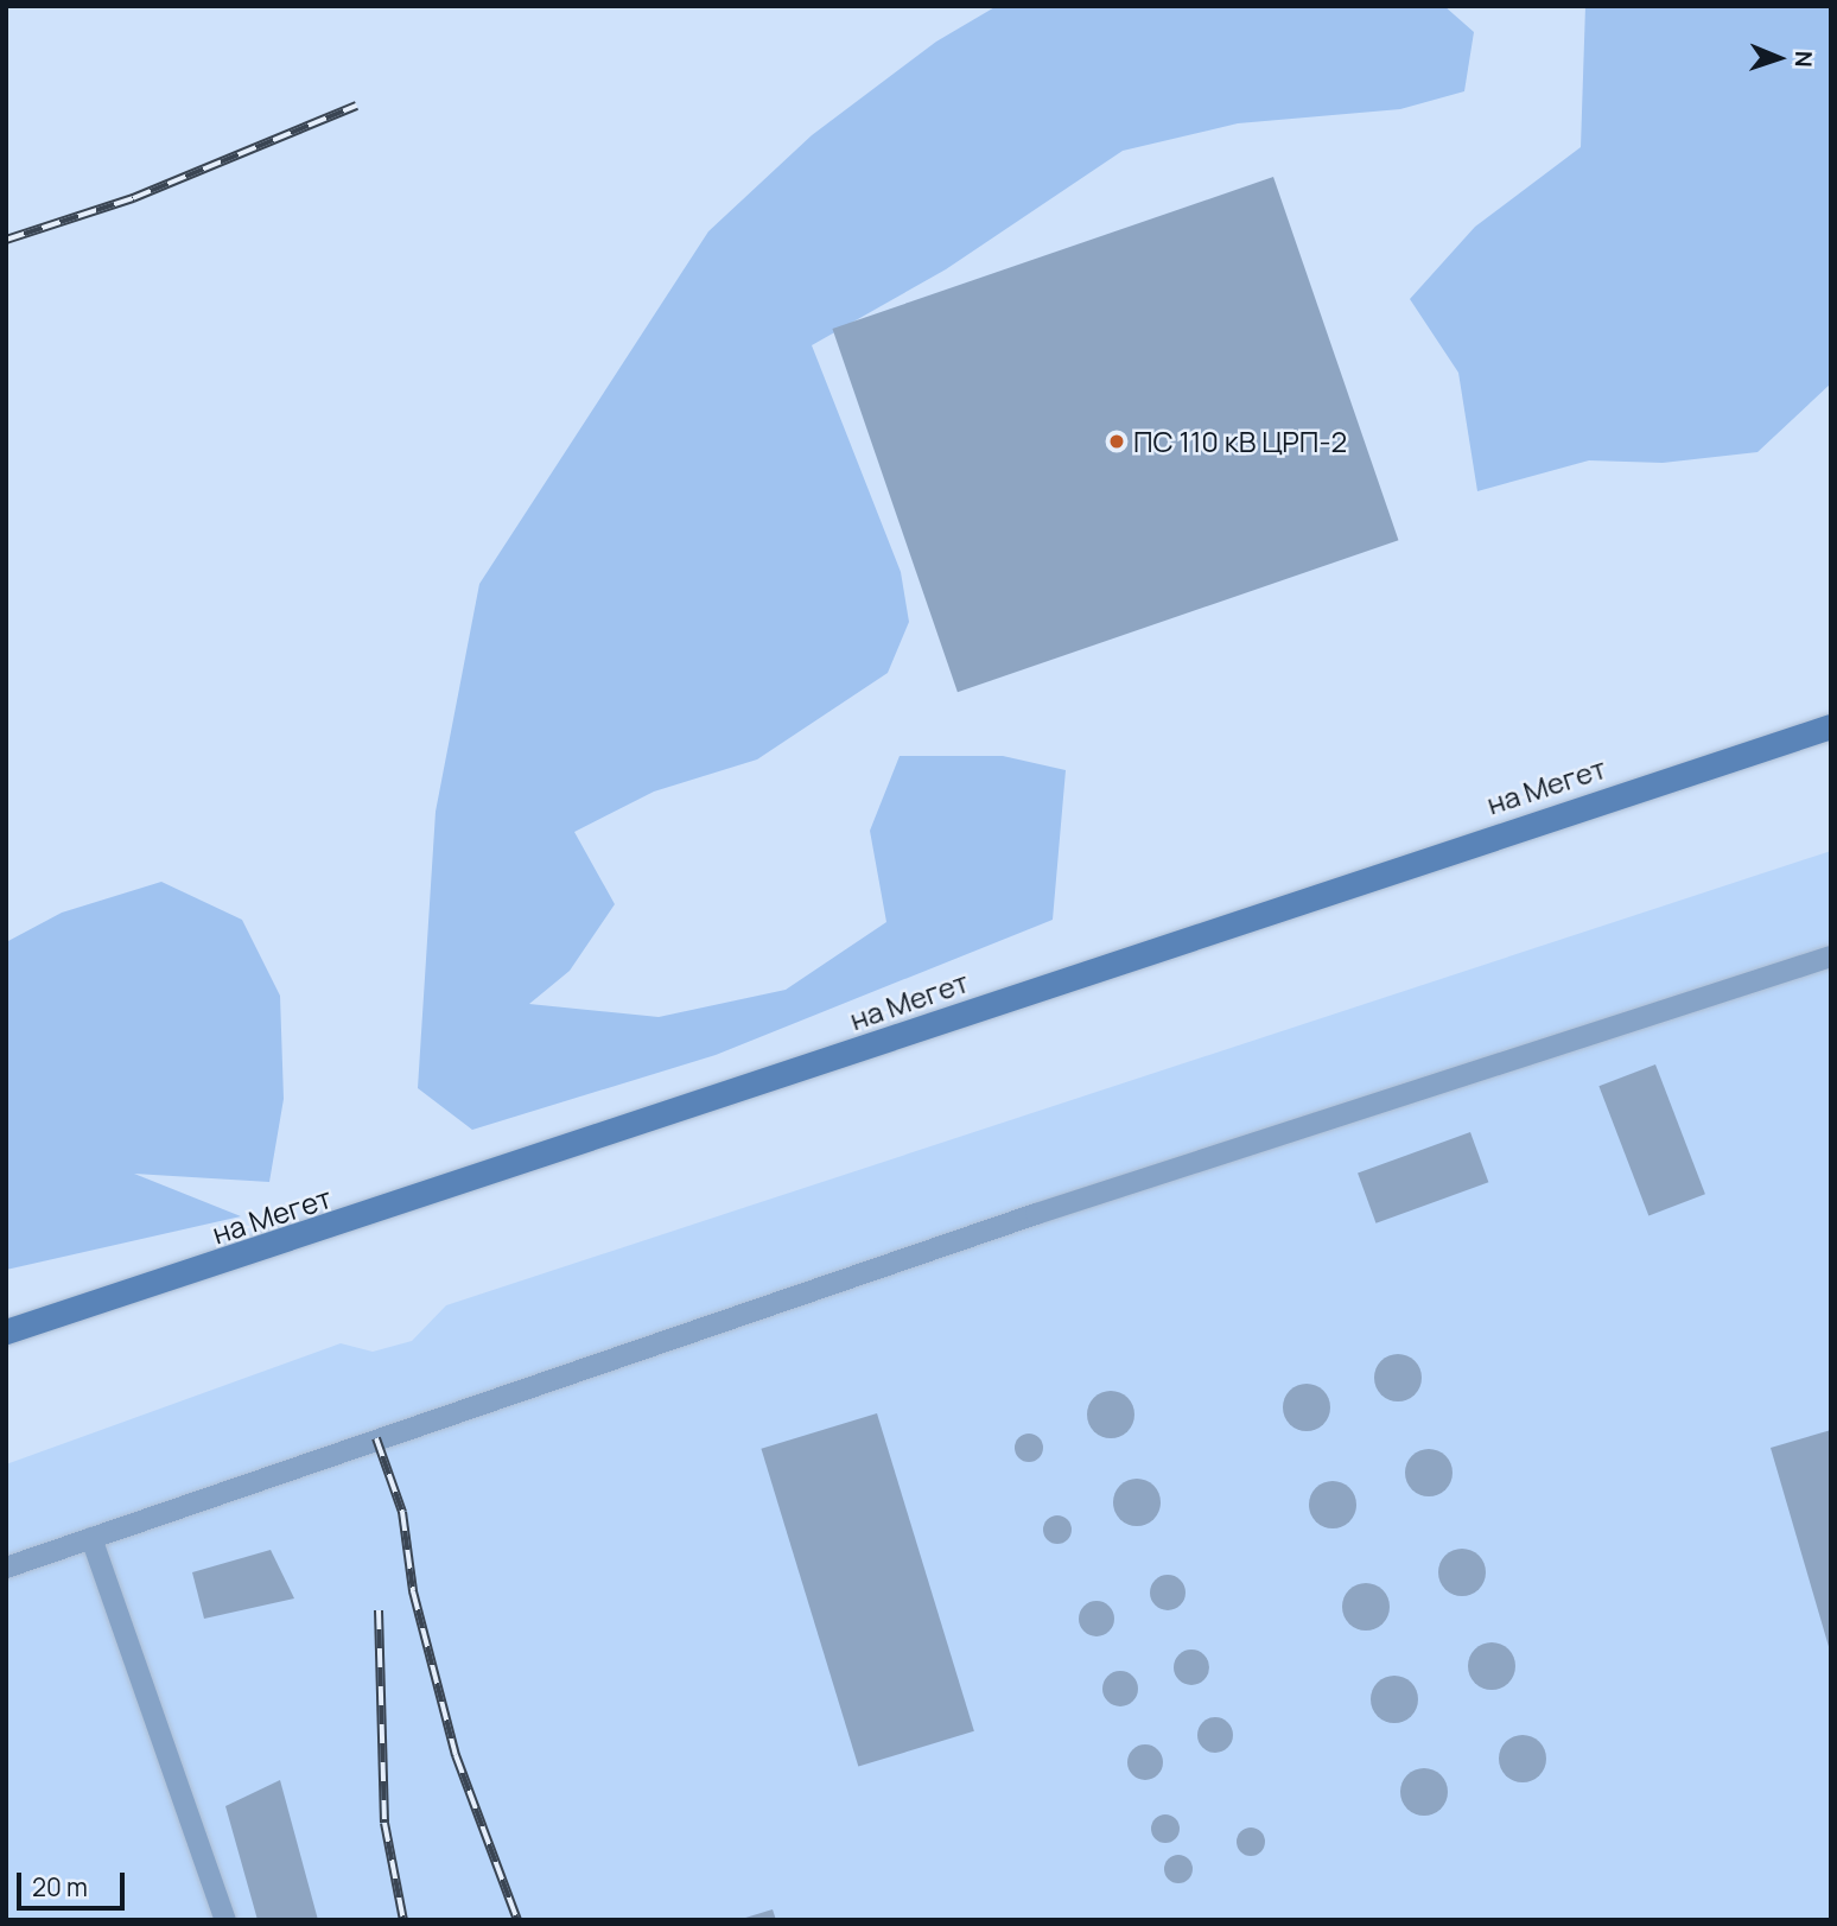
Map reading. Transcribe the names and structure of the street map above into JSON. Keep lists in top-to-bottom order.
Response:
{
  "streets": {
    "street": ["на Мегет"]
  },
  "places": ["ПС 110 кВ ЦРП-2"],
  "scale_bar": "20 m",
  "north": "right"
}
